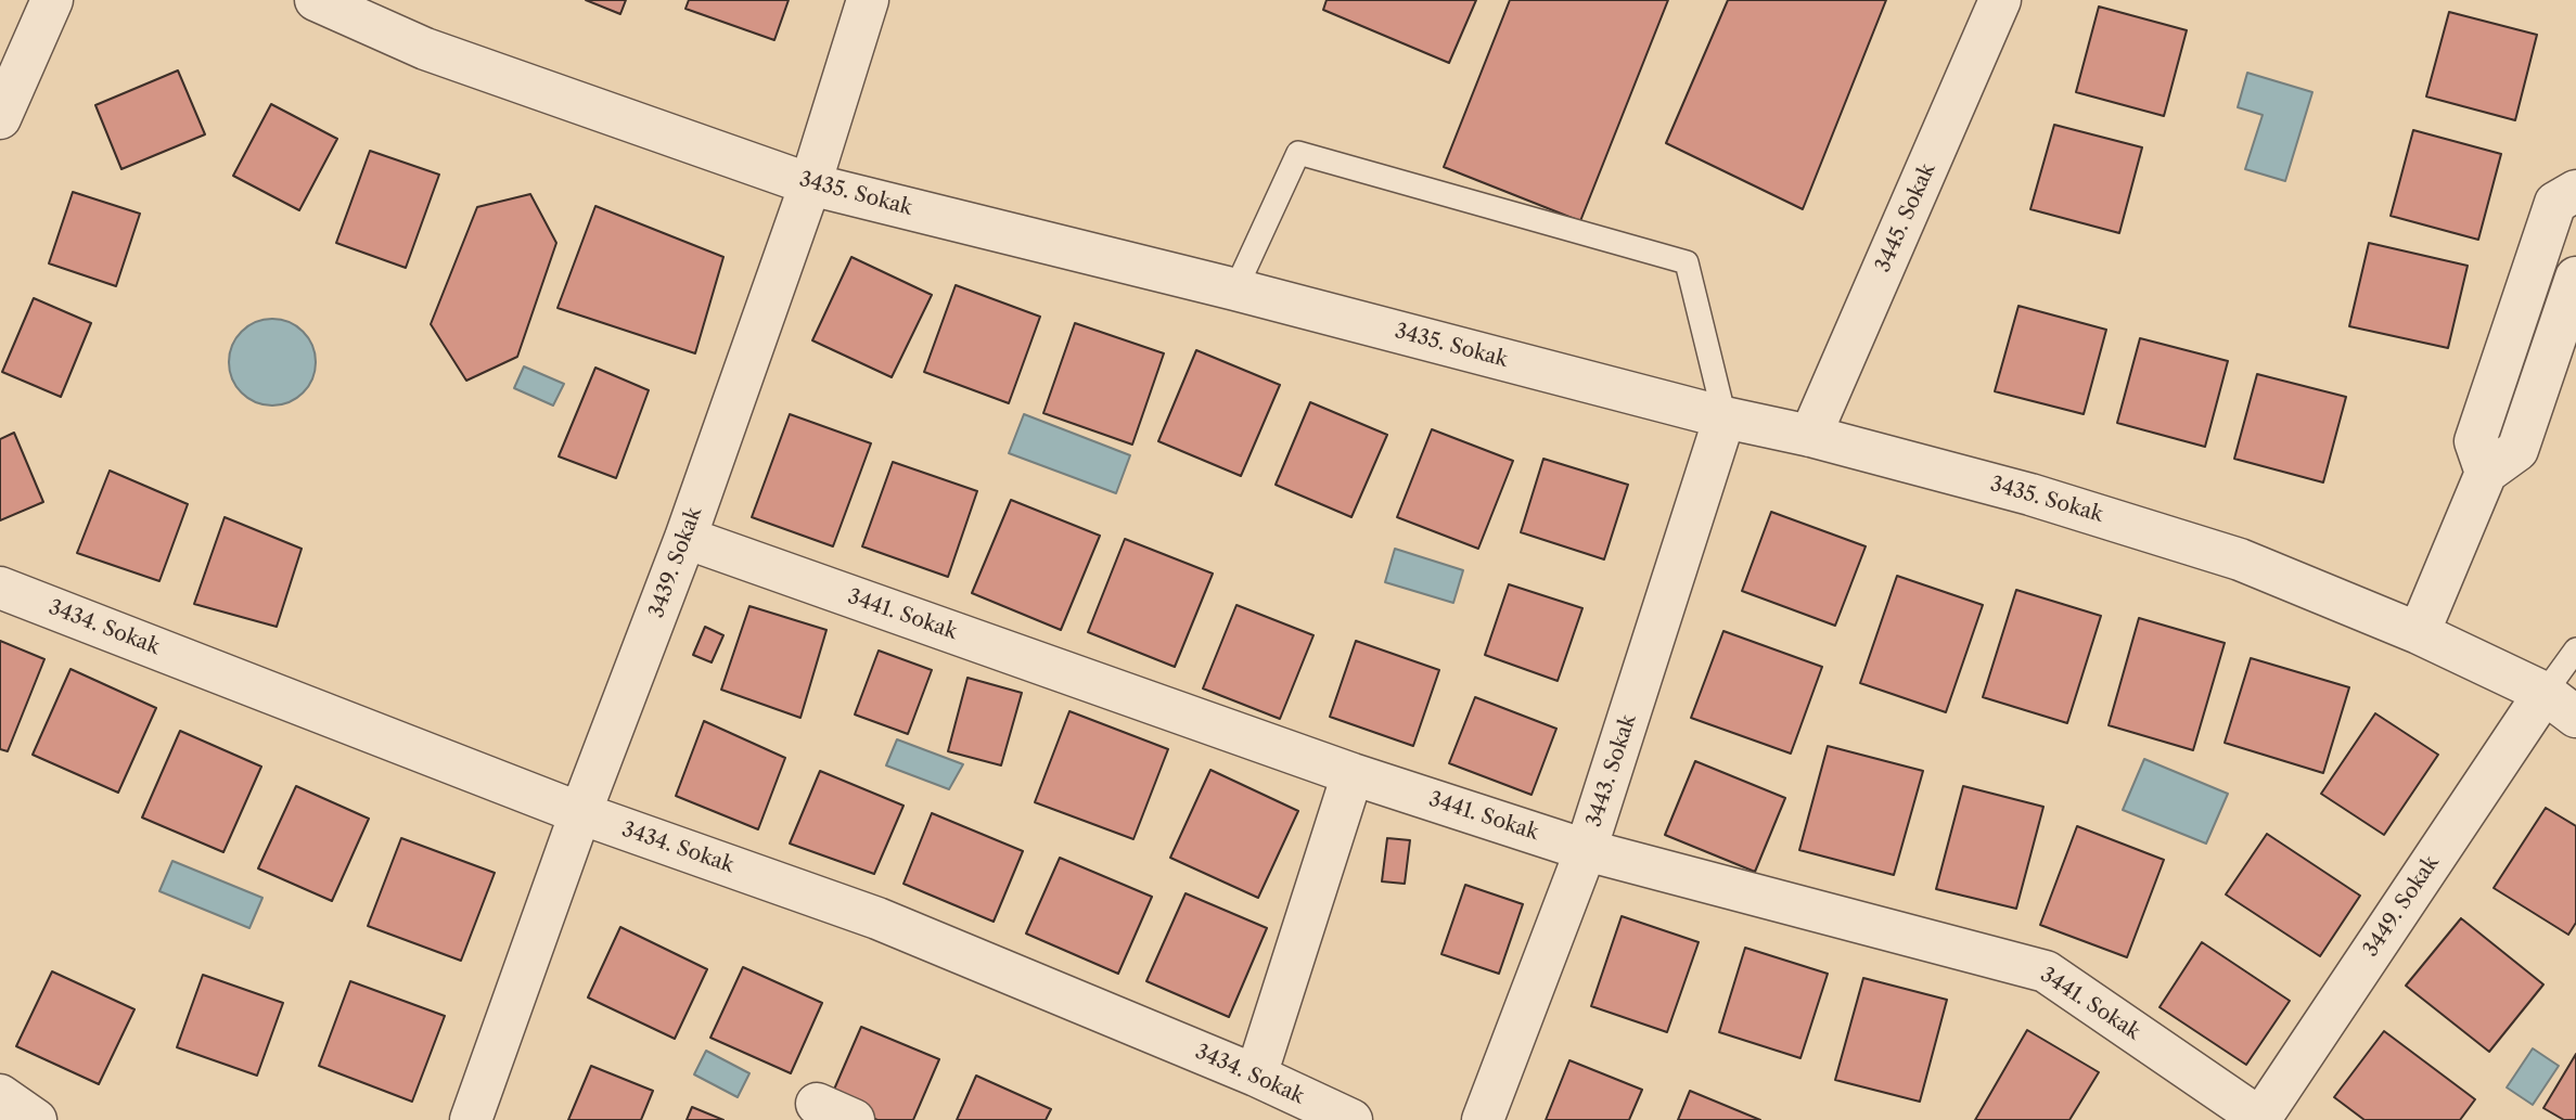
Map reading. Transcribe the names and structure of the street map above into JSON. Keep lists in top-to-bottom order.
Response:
{
  "streets": {
    "street": [
      "3435. Sokak",
      "3445. Sokak",
      "3439. Sokak",
      "3441. Sokak",
      "3434. Sokak",
      "3443. Sokak",
      "3449. Sokak"
    ]
  },
  "crossings": [
    ["3435. Sokak", "3445. Sokak"],
    ["3435. Sokak", "3439. Sokak"],
    ["3435. Sokak", "3443. Sokak"],
    ["3435. Sokak", "3449. Sokak"],
    ["3439. Sokak", "3441. Sokak"],
    ["3439. Sokak", "3434. Sokak"],
    ["3441. Sokak", "3443. Sokak"],
    ["3441. Sokak", "3449. Sokak"]
  ]
}
